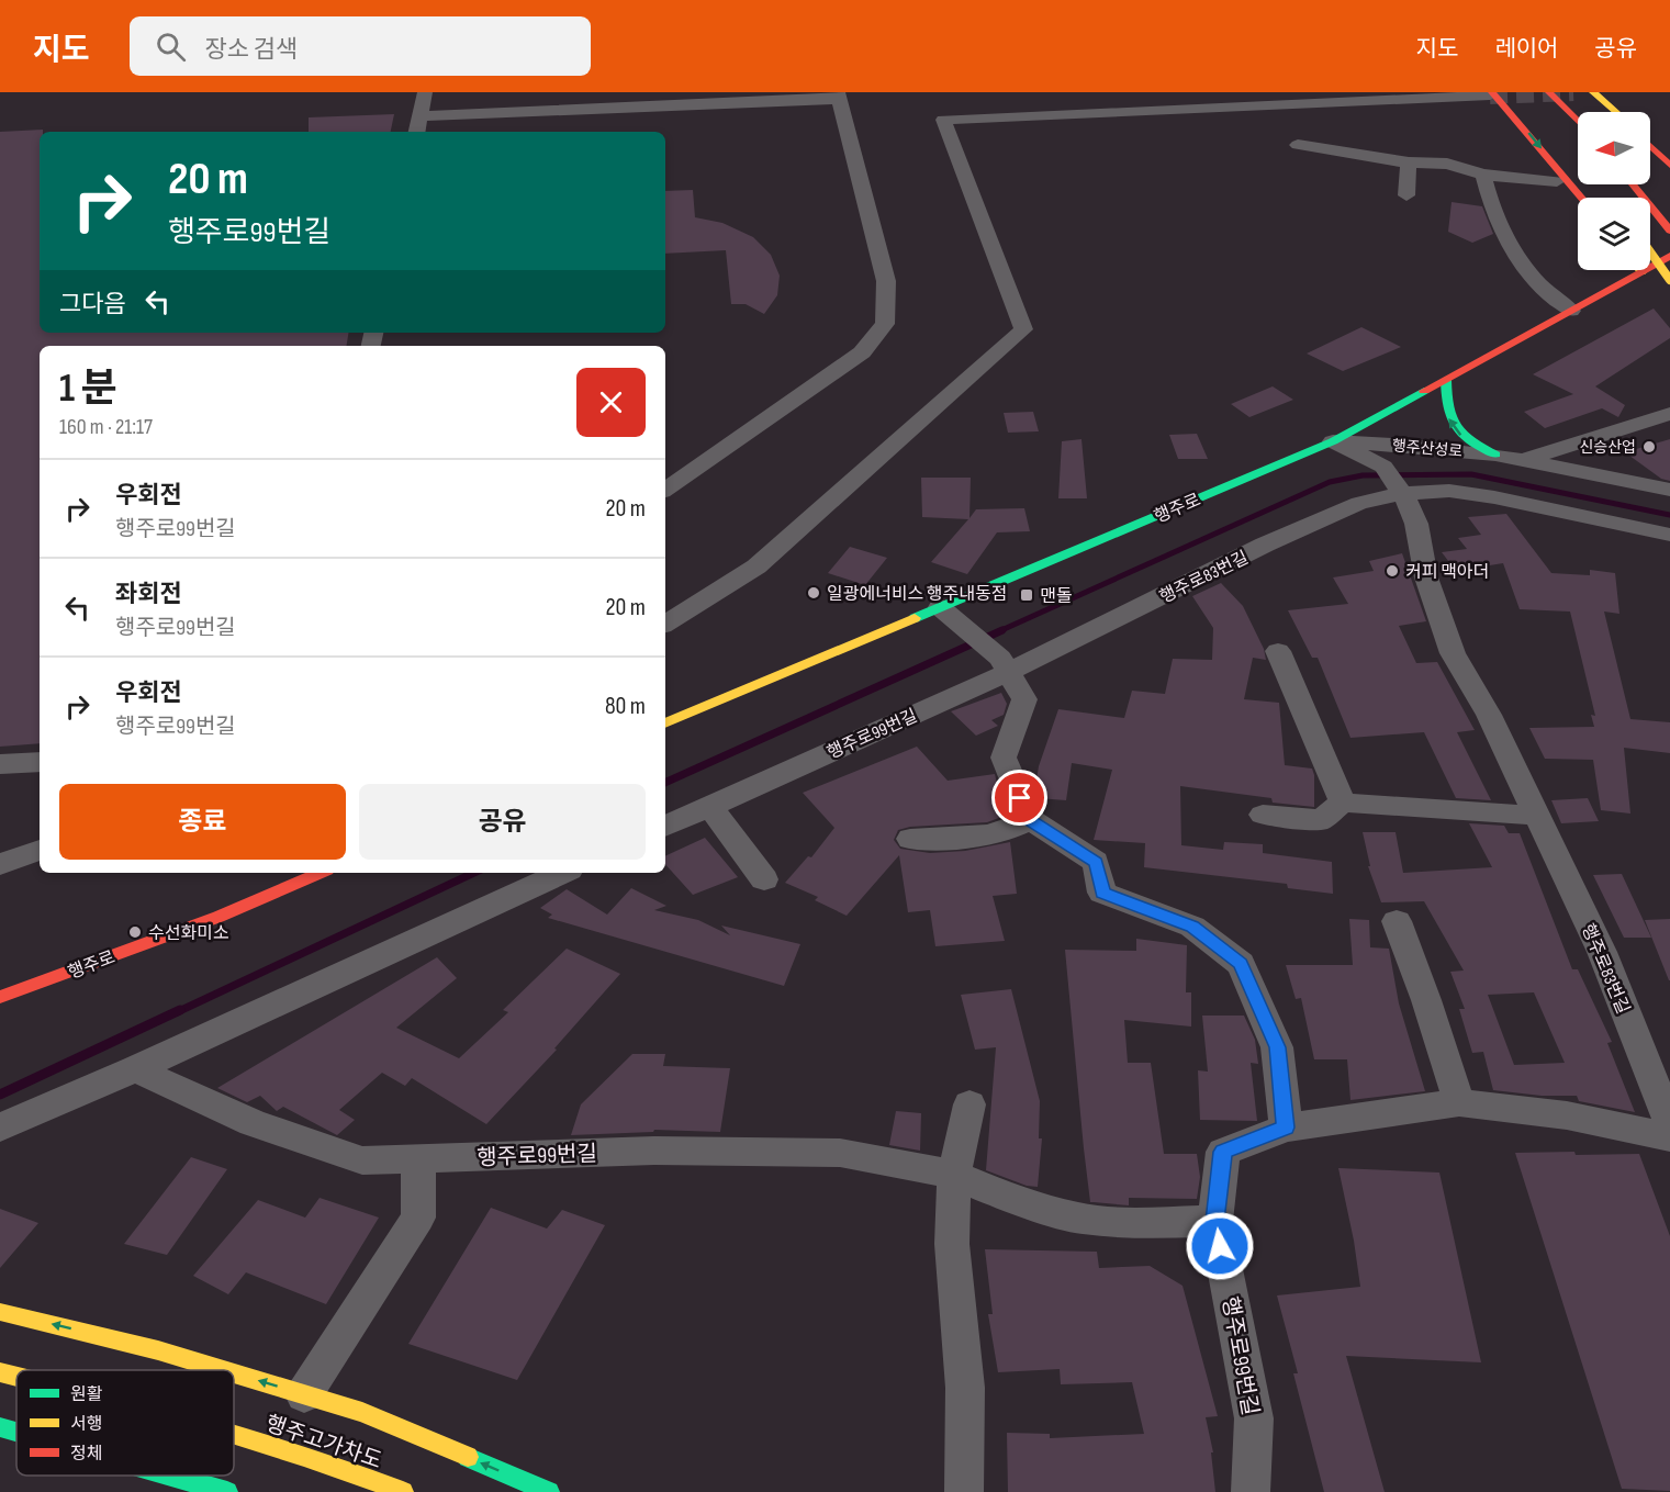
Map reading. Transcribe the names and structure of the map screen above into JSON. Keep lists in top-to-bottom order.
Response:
{
  "streets": {
    "main road": ["행주로", "행주고가차도"],
    "street": ["행주산성로", "행주로83번길", "행주로99번길"]
  },
  "crossings": [
    ["행주산성로", "행주로"],
    ["행주로83번길", "행주로99번길"]
  ],
  "places": {
    "other": [
      "신승산업",
      "커피 맥아더",
      "일광에너비스 행주내동점",
      "수선화미소"
    ],
    "transit": ["맨돌"]
  },
  "legend": ["원활", "서행", "정체"],
  "north": "left",
  "page": {
    "header": "지도",
    "search": "장소 검색",
    "nav": ["지도", "레이어", "공유"],
    "turn": ["20 m", "행주로99번길"],
    "then": "그다음",
    "heading": ["1 분", "160 m · 21:17"],
    "list": [
      {
        "name": "우회전",
        "note": "행주로99번길",
        "value": "20 m"
      },
      {
        "name": "좌회전",
        "note": "행주로99번길",
        "value": "20 m"
      },
      {
        "name": "우회전",
        "note": "행주로99번길",
        "value": "80 m"
      }
    ],
    "buttons": ["종료", "공유"]
  }
}
